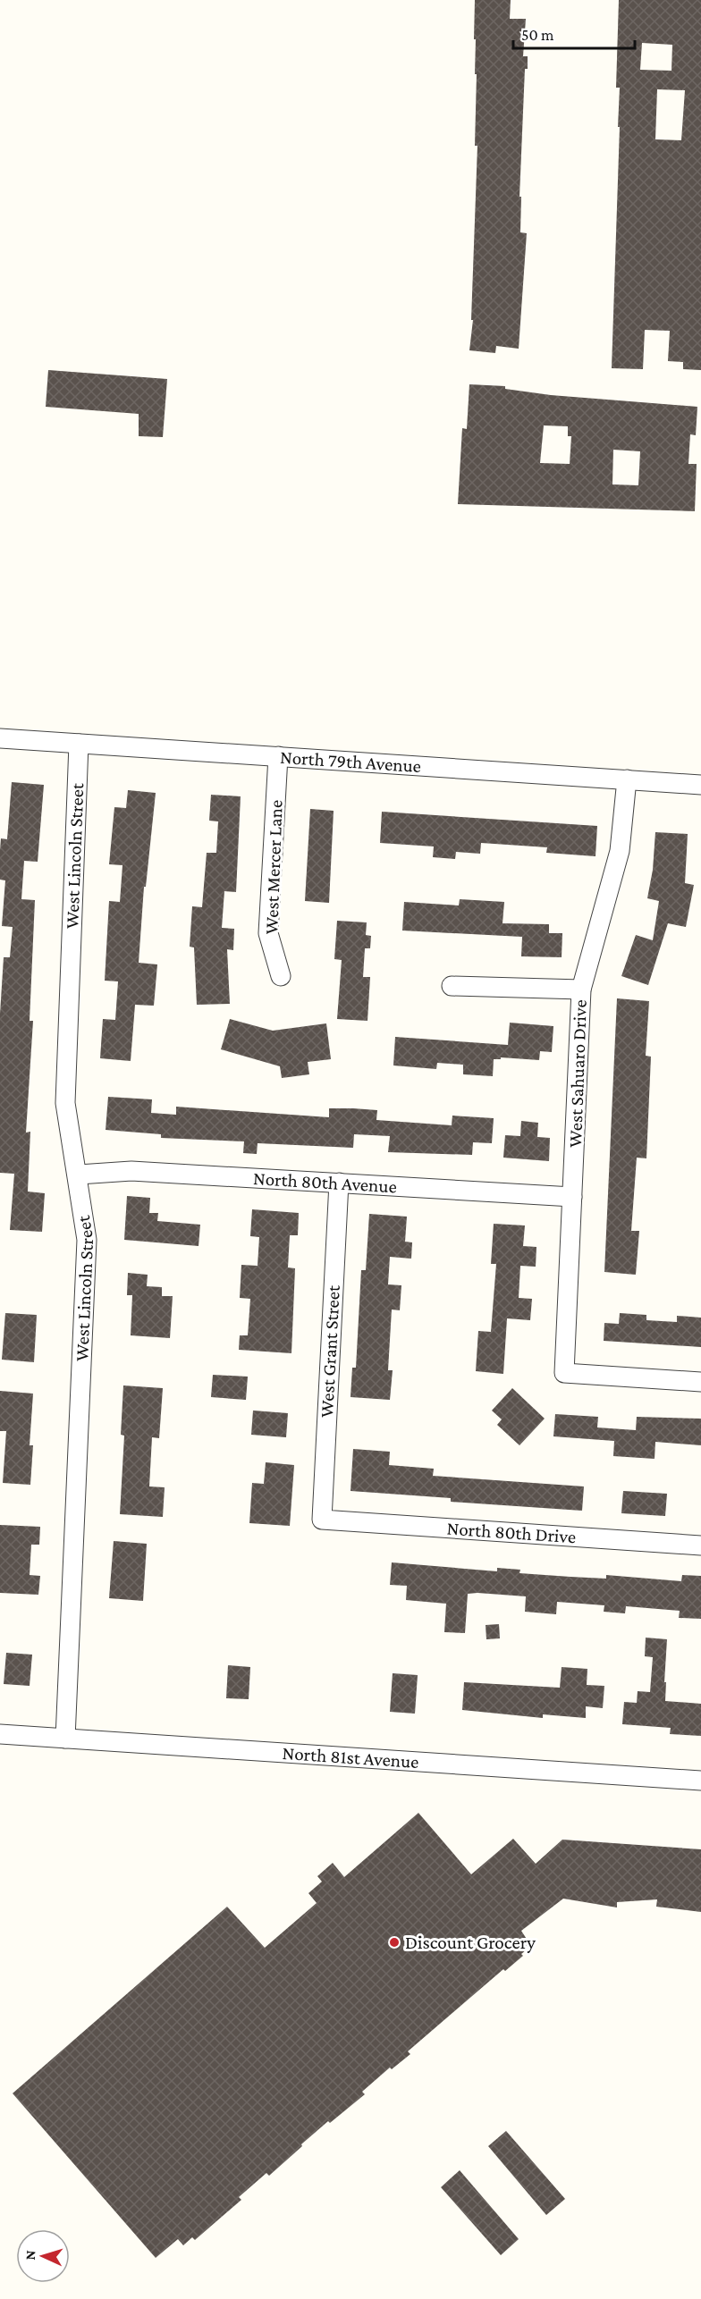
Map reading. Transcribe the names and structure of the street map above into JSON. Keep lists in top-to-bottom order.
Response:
{
  "streets": {
    "street": [
      "North 79th Avenue",
      "West Lincoln Street",
      "West Mercer Lane",
      "West Sahuaro Drive",
      "North 80th Avenue",
      "West Grant Street",
      "North 80th Drive",
      "North 81st Avenue"
    ]
  },
  "crossings": [
    ["North 79th Avenue", "West Lincoln Street"],
    ["North 79th Avenue", "West Mercer Lane"],
    ["North 79th Avenue", "West Sahuaro Drive"],
    ["West Lincoln Street", "North 80th Avenue"],
    ["West Lincoln Street", "North 81st Avenue"],
    ["West Sahuaro Drive", "North 80th Avenue"],
    ["North 80th Avenue", "West Grant Street"],
    ["West Grant Street", "North 80th Drive"]
  ],
  "places": ["Discount Grocery"],
  "scale_bar": "50 m",
  "north": "left"
}
